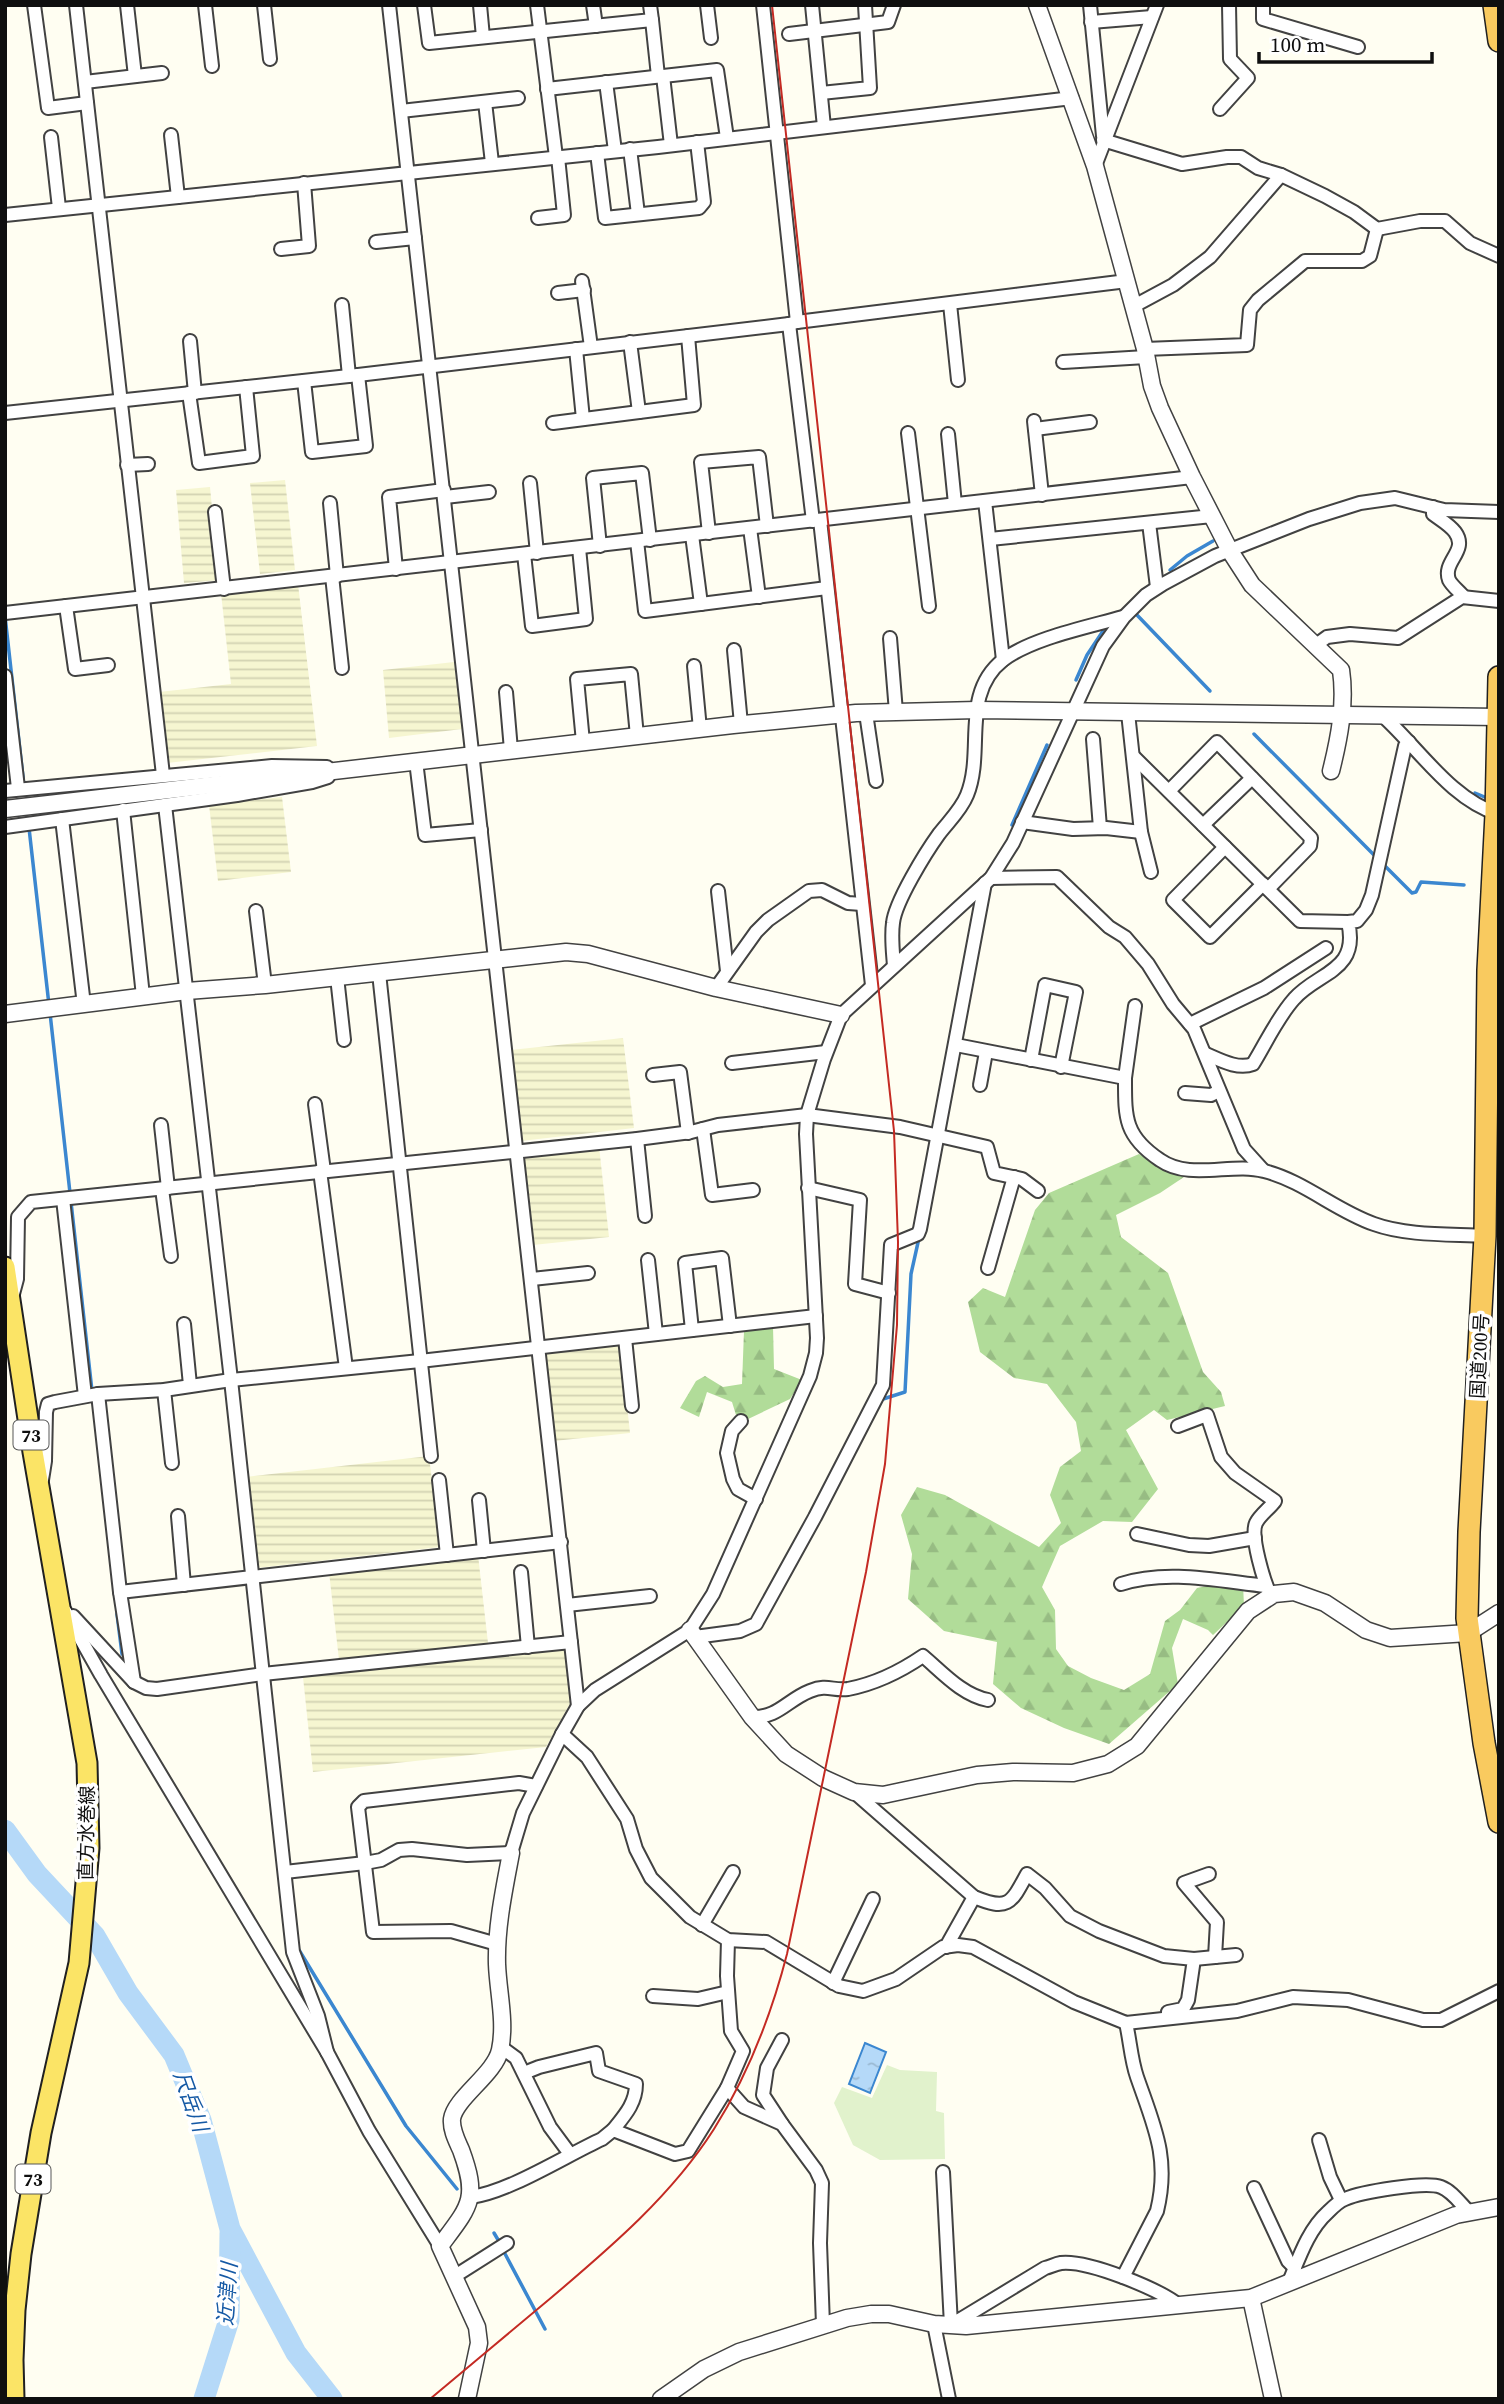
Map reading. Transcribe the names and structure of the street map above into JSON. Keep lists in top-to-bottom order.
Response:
{
  "streets": {
    "highway": ["国道200号"],
    "main road": ["73", "直方水巻線"]
  },
  "water": ["尺岳川", "近津川"],
  "scale_bar": "100 m"
}
